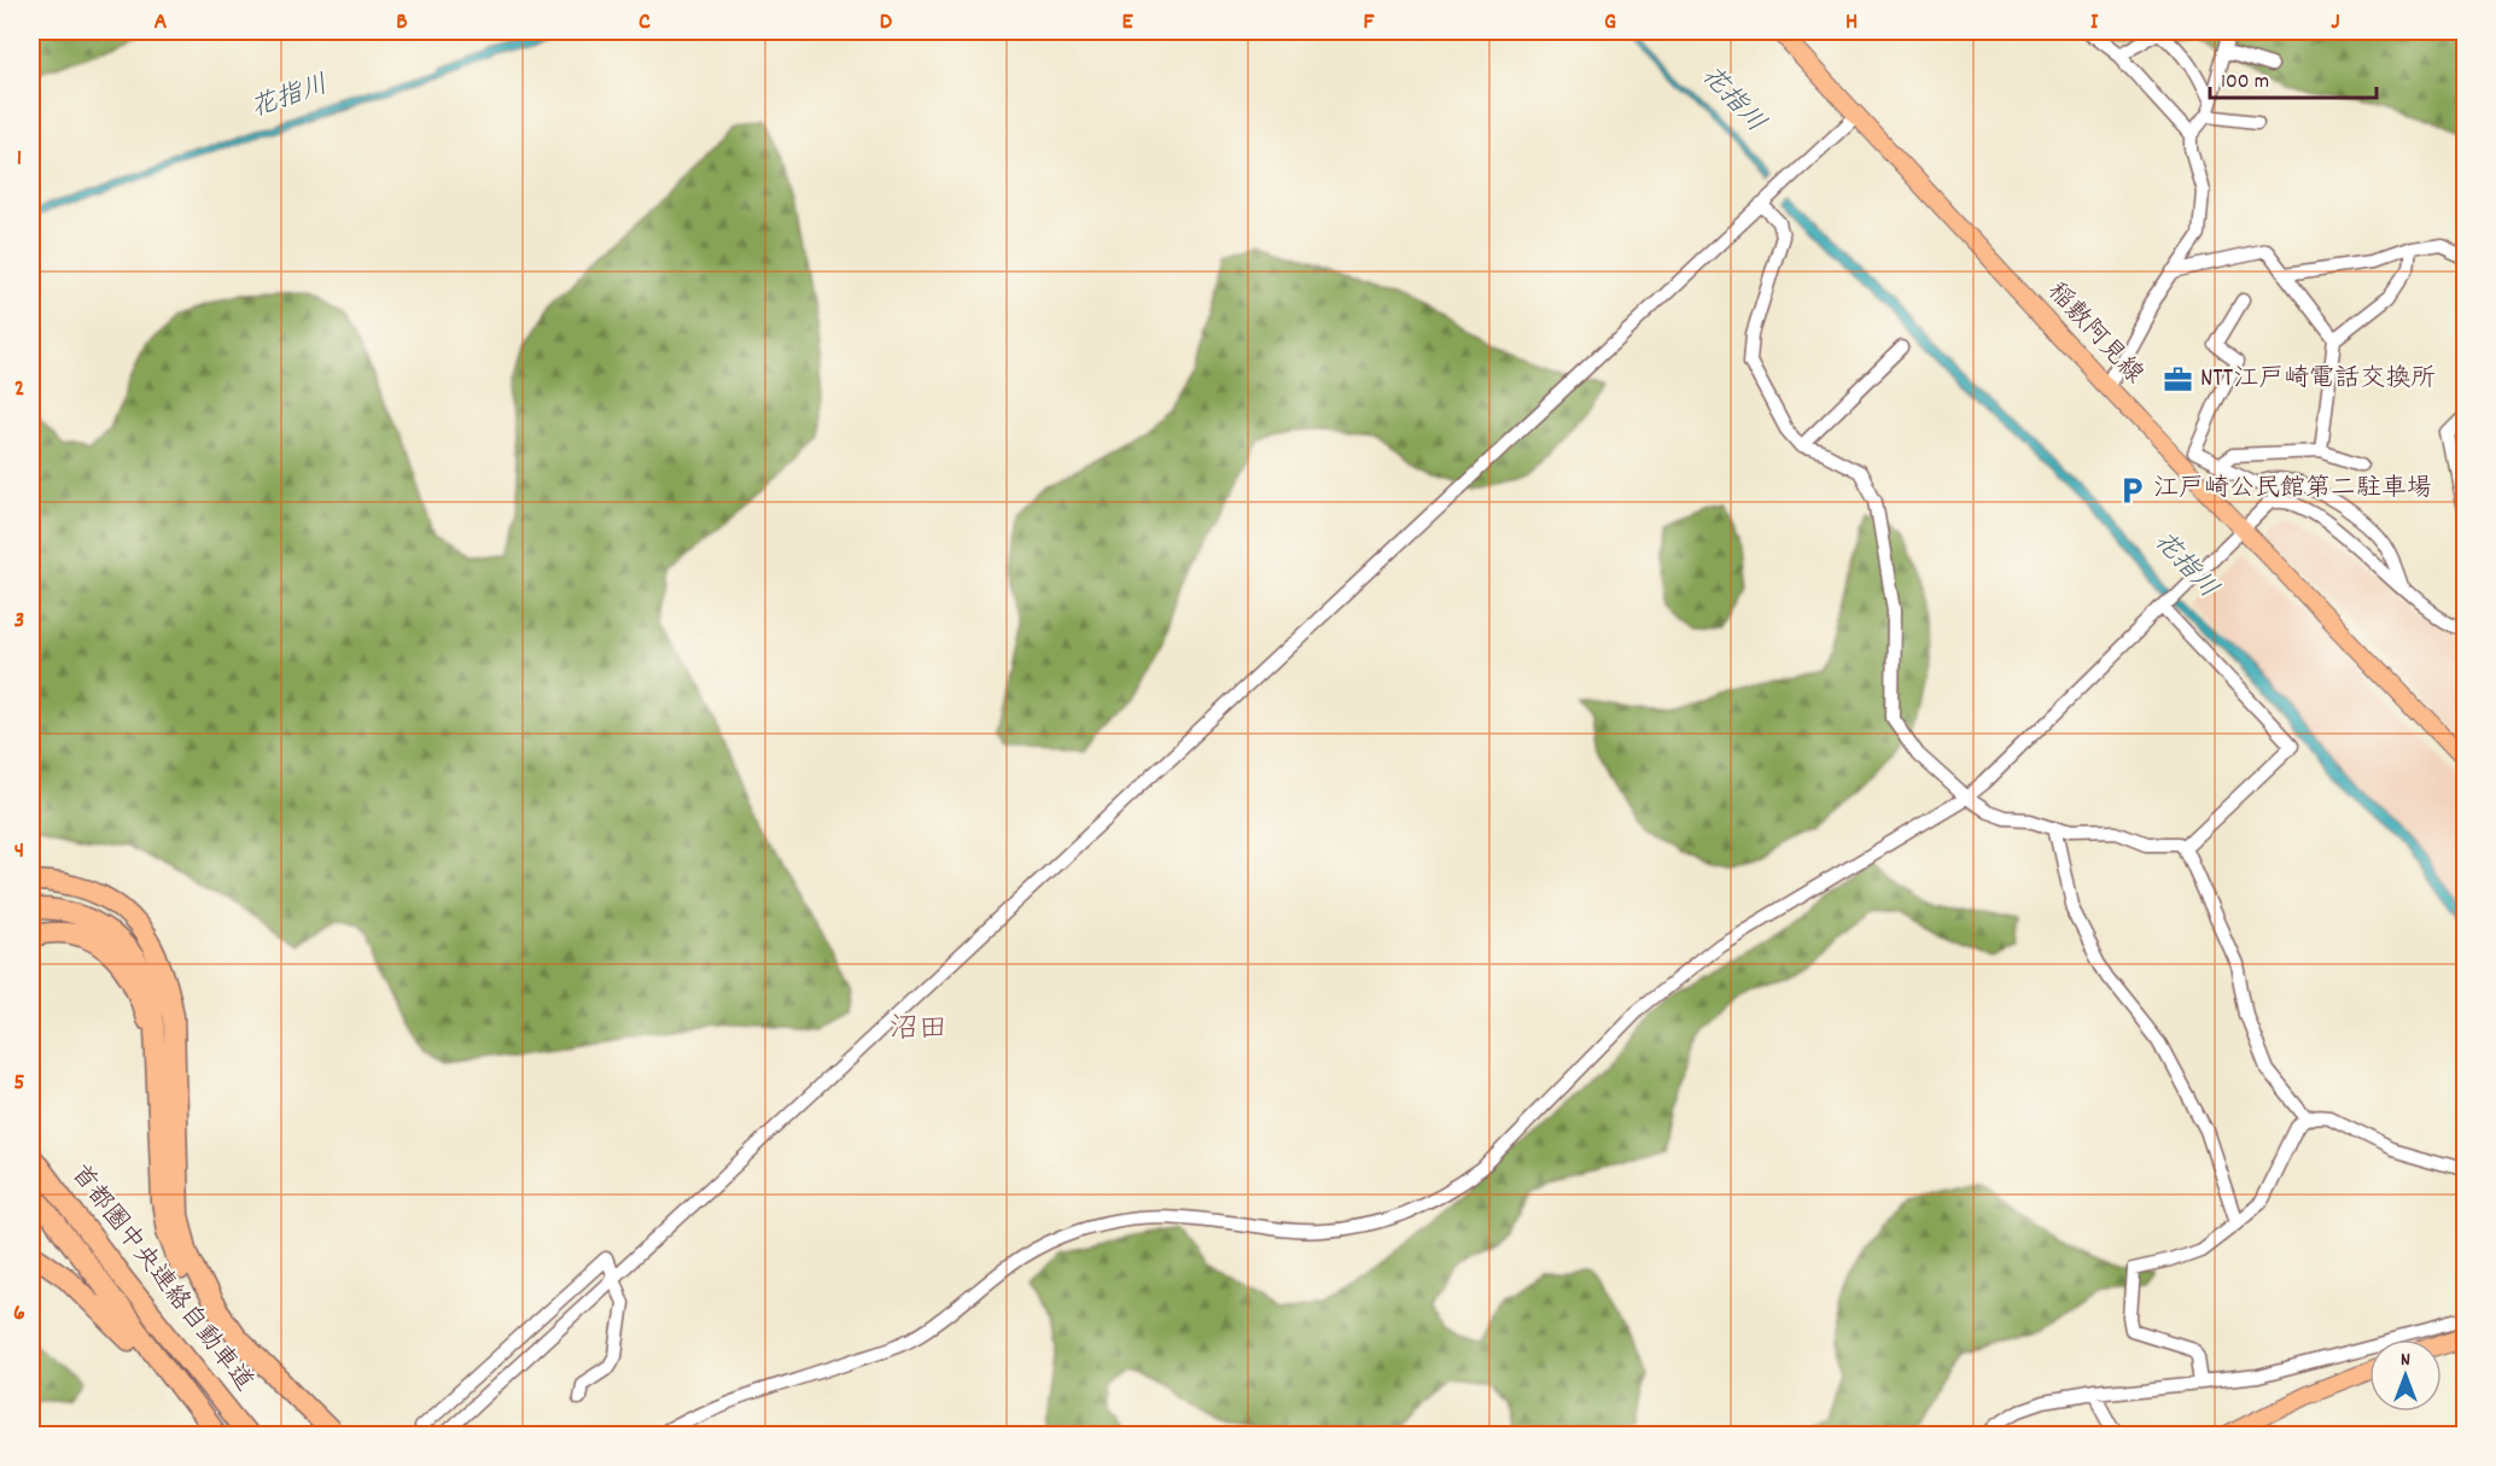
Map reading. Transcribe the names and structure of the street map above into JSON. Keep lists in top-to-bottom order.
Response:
{
  "streets": {
    "highway": ["首都圏中央連絡自動車道"],
    "main road": ["稲敷阿見線"]
  },
  "districts": ["沼田"],
  "water": ["花指川"],
  "places": {
    "office": ["NTT江戸崎電話交換所"],
    "parking": ["江戸崎公民館第二駐車場"]
  },
  "scale_bar": "100 m",
  "north": "top",
  "grid": {
    "columns": [
      "A",
      "B",
      "C",
      "D",
      "E",
      "F",
      "G",
      "H",
      "I",
      "J"
    ],
    "rows": [
      "1",
      "2",
      "3",
      "4",
      "5",
      "6"
    ]
  }
}
